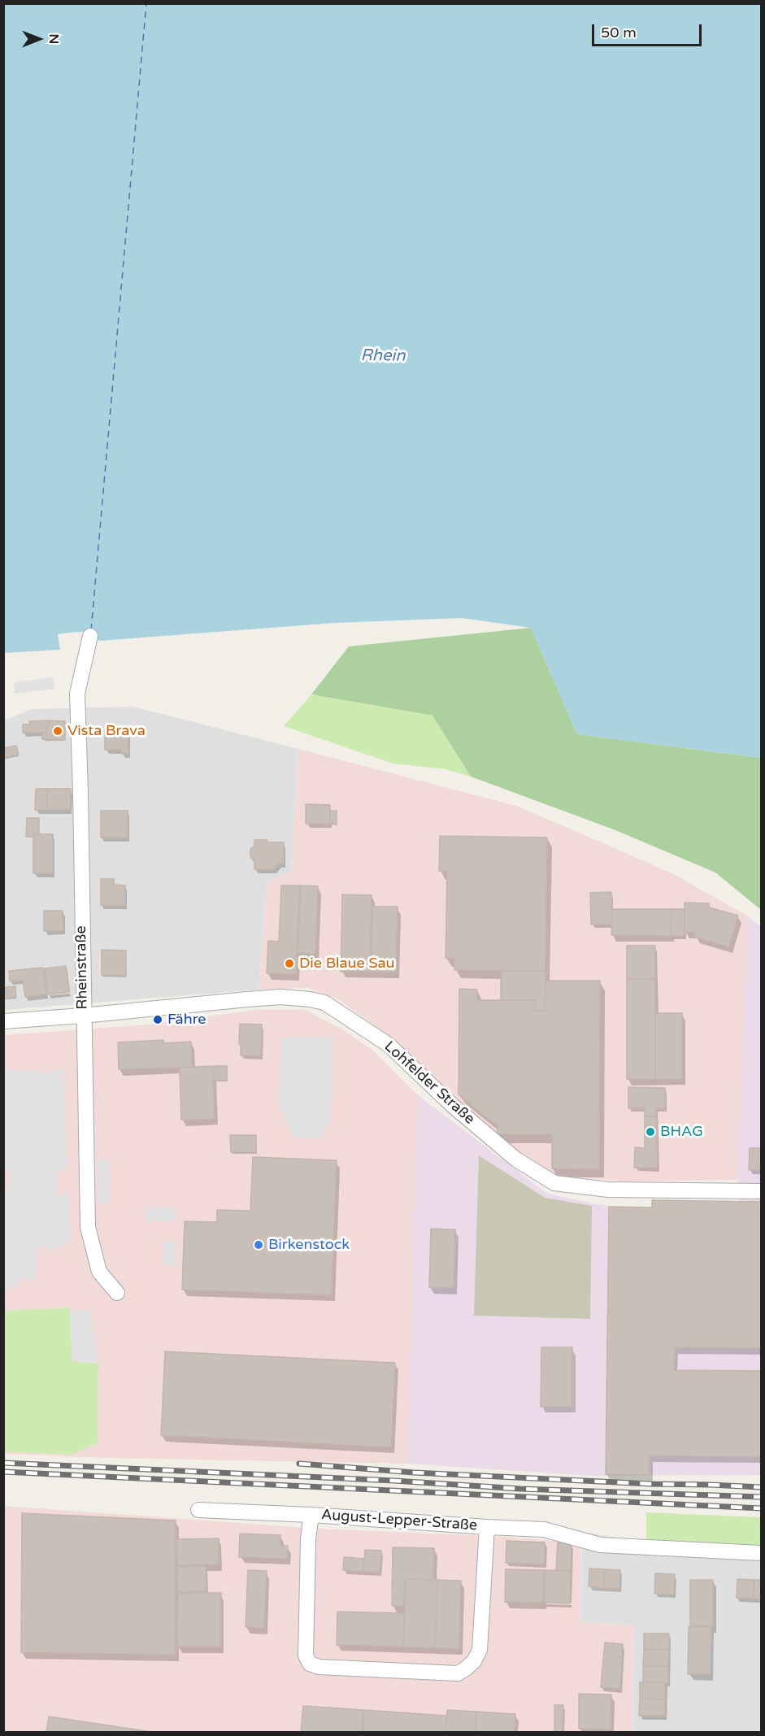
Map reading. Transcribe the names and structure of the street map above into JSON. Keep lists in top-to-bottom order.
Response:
{
  "streets": {
    "street": ["Rheinstraße", "Lohfelder Straße", "August-Lepper-Straße"]
  },
  "crossings": [
    ["Rheinstraße", "Lohfelder Straße"]
  ],
  "water": ["Rhein"],
  "places": [
    "Vista Brava",
    "Die Blaue Sau",
    "Fähre",
    "BHAG",
    "Birkenstock"
  ],
  "scale_bar": "50 m",
  "north": "right"
}
